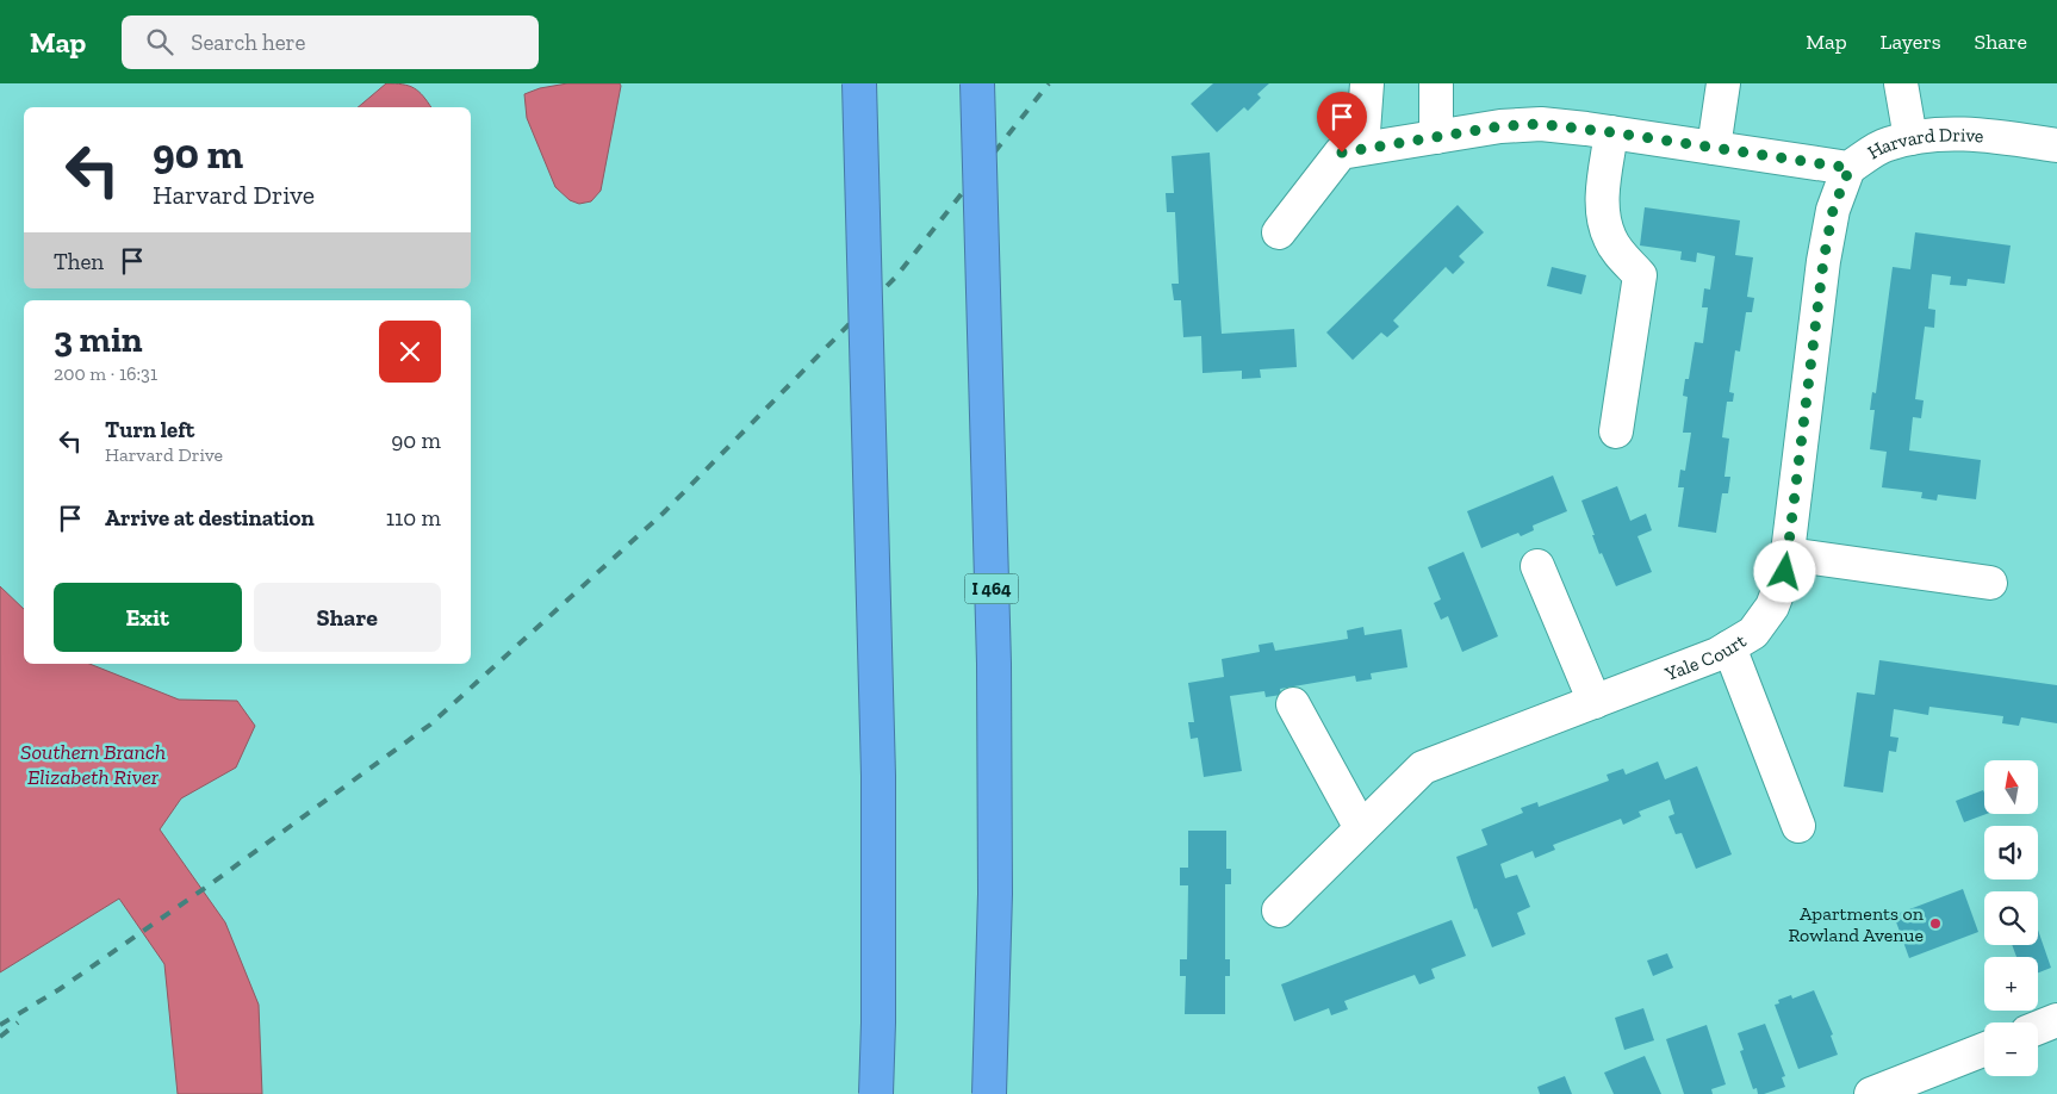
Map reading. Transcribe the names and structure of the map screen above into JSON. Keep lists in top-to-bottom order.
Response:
{
  "streets": {
    "highway": ["I 464"],
    "street": ["Harvard Drive", "Yale Court"]
  },
  "crossings": [
    ["Harvard Drive", "Yale Court"]
  ],
  "water": ["Southern Branch Elizabeth River"],
  "places": ["Apartments on Rowland Avenue"],
  "north": "top",
  "page": {
    "header": "Map",
    "search": "Search here",
    "nav": ["Map", "Layers", "Share"],
    "turn": ["90 m", "Harvard Drive"],
    "then": "Then",
    "heading": ["3 min", "200 m · 16:31"],
    "list": [
      {
        "name": "Turn left",
        "note": "Harvard Drive",
        "value": "90 m"
      },
      {
        "name": "Arrive at destination",
        "value": "110 m"
      }
    ],
    "buttons": ["Exit", "Share"],
    "map_buttons": ["+", "−"]
  }
}
